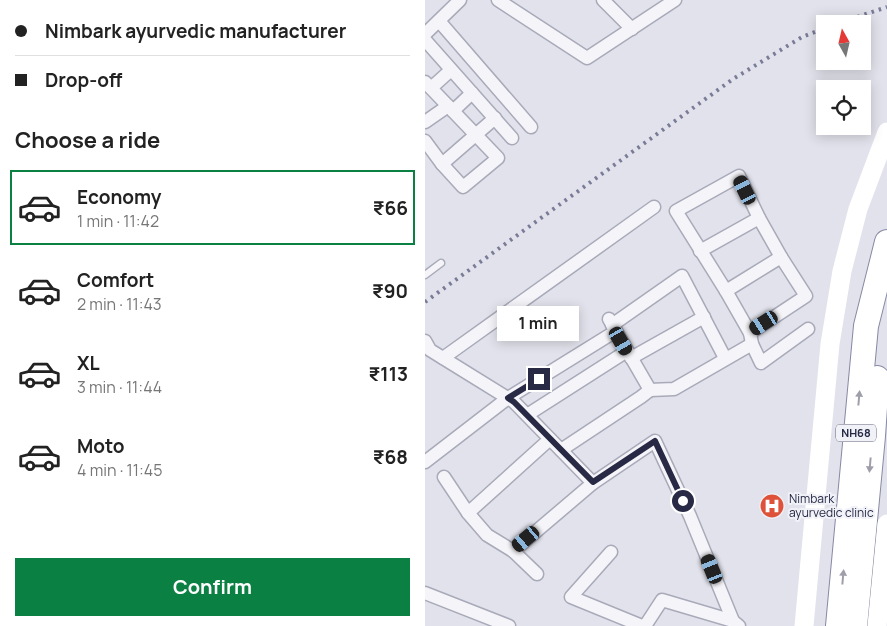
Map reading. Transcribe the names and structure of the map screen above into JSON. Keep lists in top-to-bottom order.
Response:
{
  "streets": {
    "highway": ["NH68"]
  },
  "places": {
    "hospital": ["Nimbark ayurvedic clinic"]
  },
  "north": "top",
  "page": {
    "banner": ["Nimbark ayurvedic manufacturer", "Drop-off"],
    "heading": "Choose a ride",
    "list": [
      {
        "name": "Economy",
        "note": "1 min · 11:42",
        "value": "₹66"
      },
      {
        "name": "Comfort",
        "note": "2 min · 11:43",
        "value": "₹90"
      },
      {
        "name": "XL",
        "note": "3 min · 11:44",
        "value": "₹113"
      },
      {
        "name": "Moto",
        "note": "4 min · 11:45",
        "value": "₹68"
      }
    ],
    "bubble": "1 min",
    "buttons": "Confirm"
  }
}
